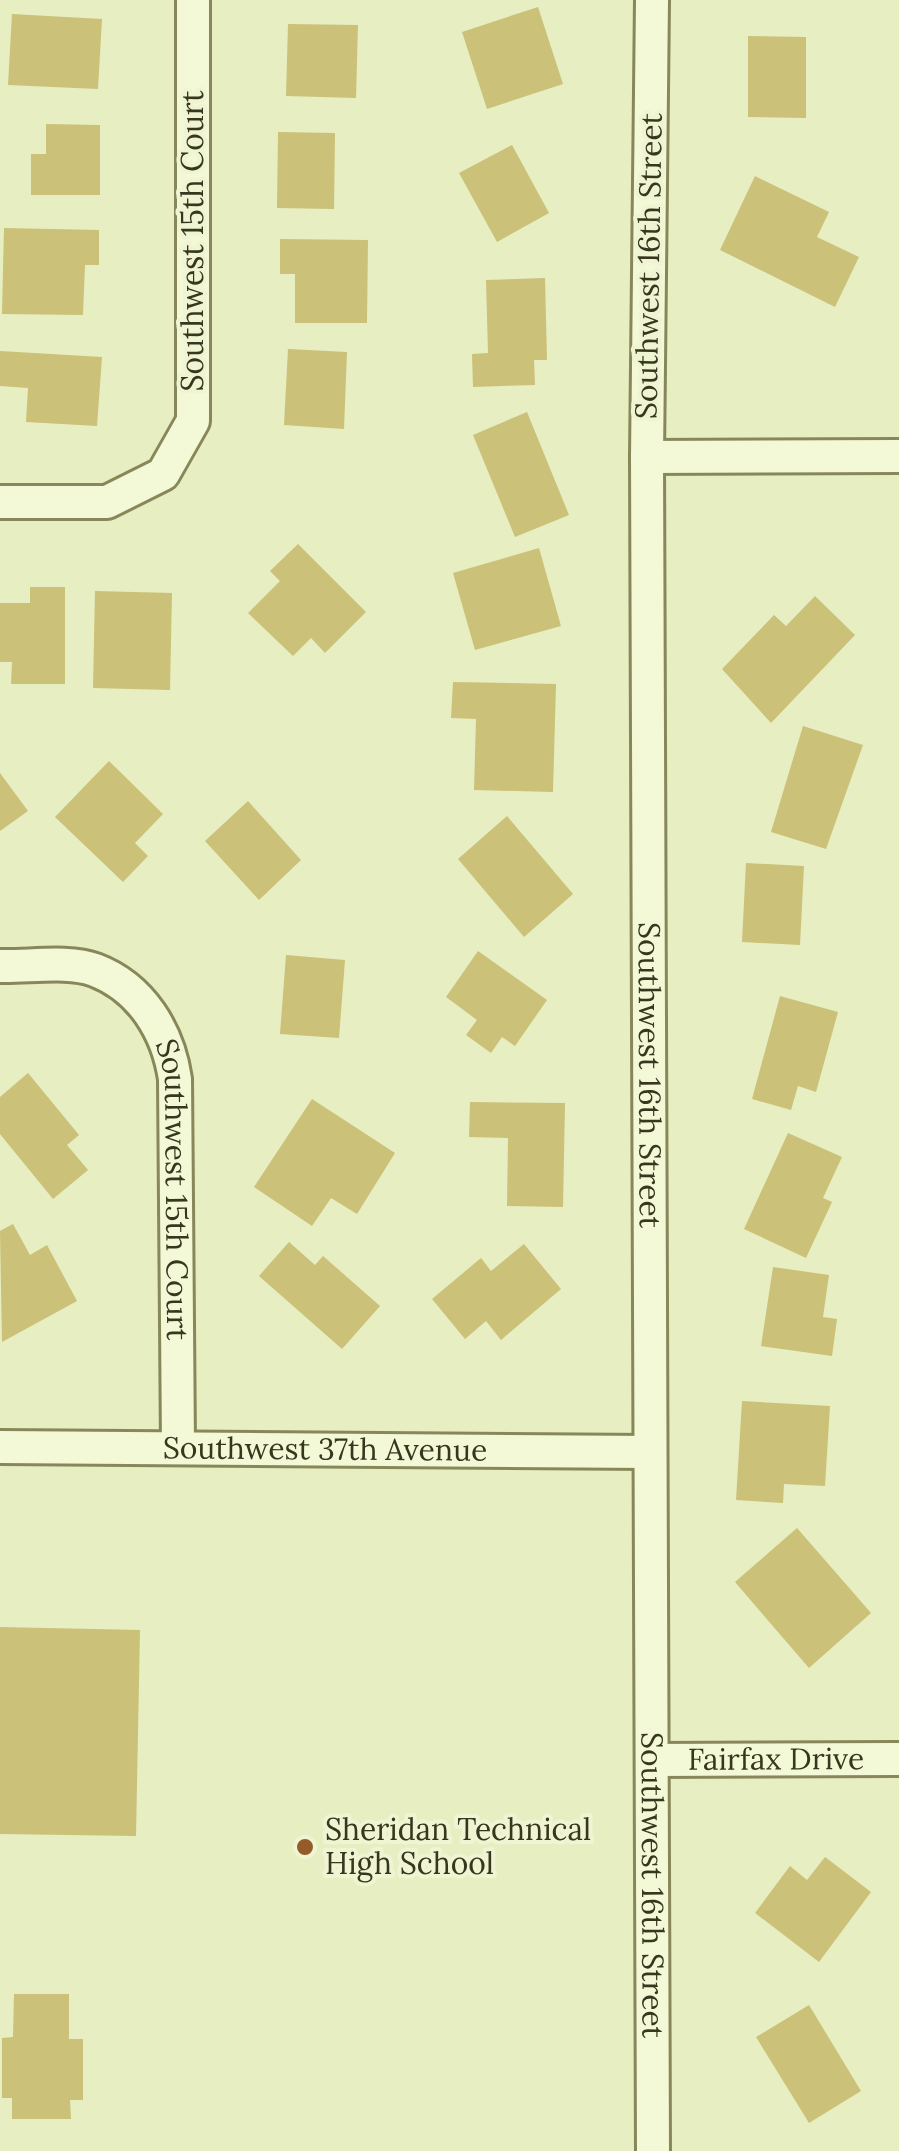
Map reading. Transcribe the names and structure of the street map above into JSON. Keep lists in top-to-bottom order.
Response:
{
  "streets": {
    "street": [
      "Southwest 15th Court",
      "Southwest 16th Street",
      "Southwest 37th Avenue",
      "Fairfax Drive"
    ]
  },
  "crossings": [
    ["Southwest 15th Court", "Southwest 37th Avenue"],
    ["Southwest 16th Street", "Southwest 37th Avenue"],
    ["Southwest 16th Street", "Fairfax Drive"]
  ],
  "places": ["Sheridan Technical High School"]
}
